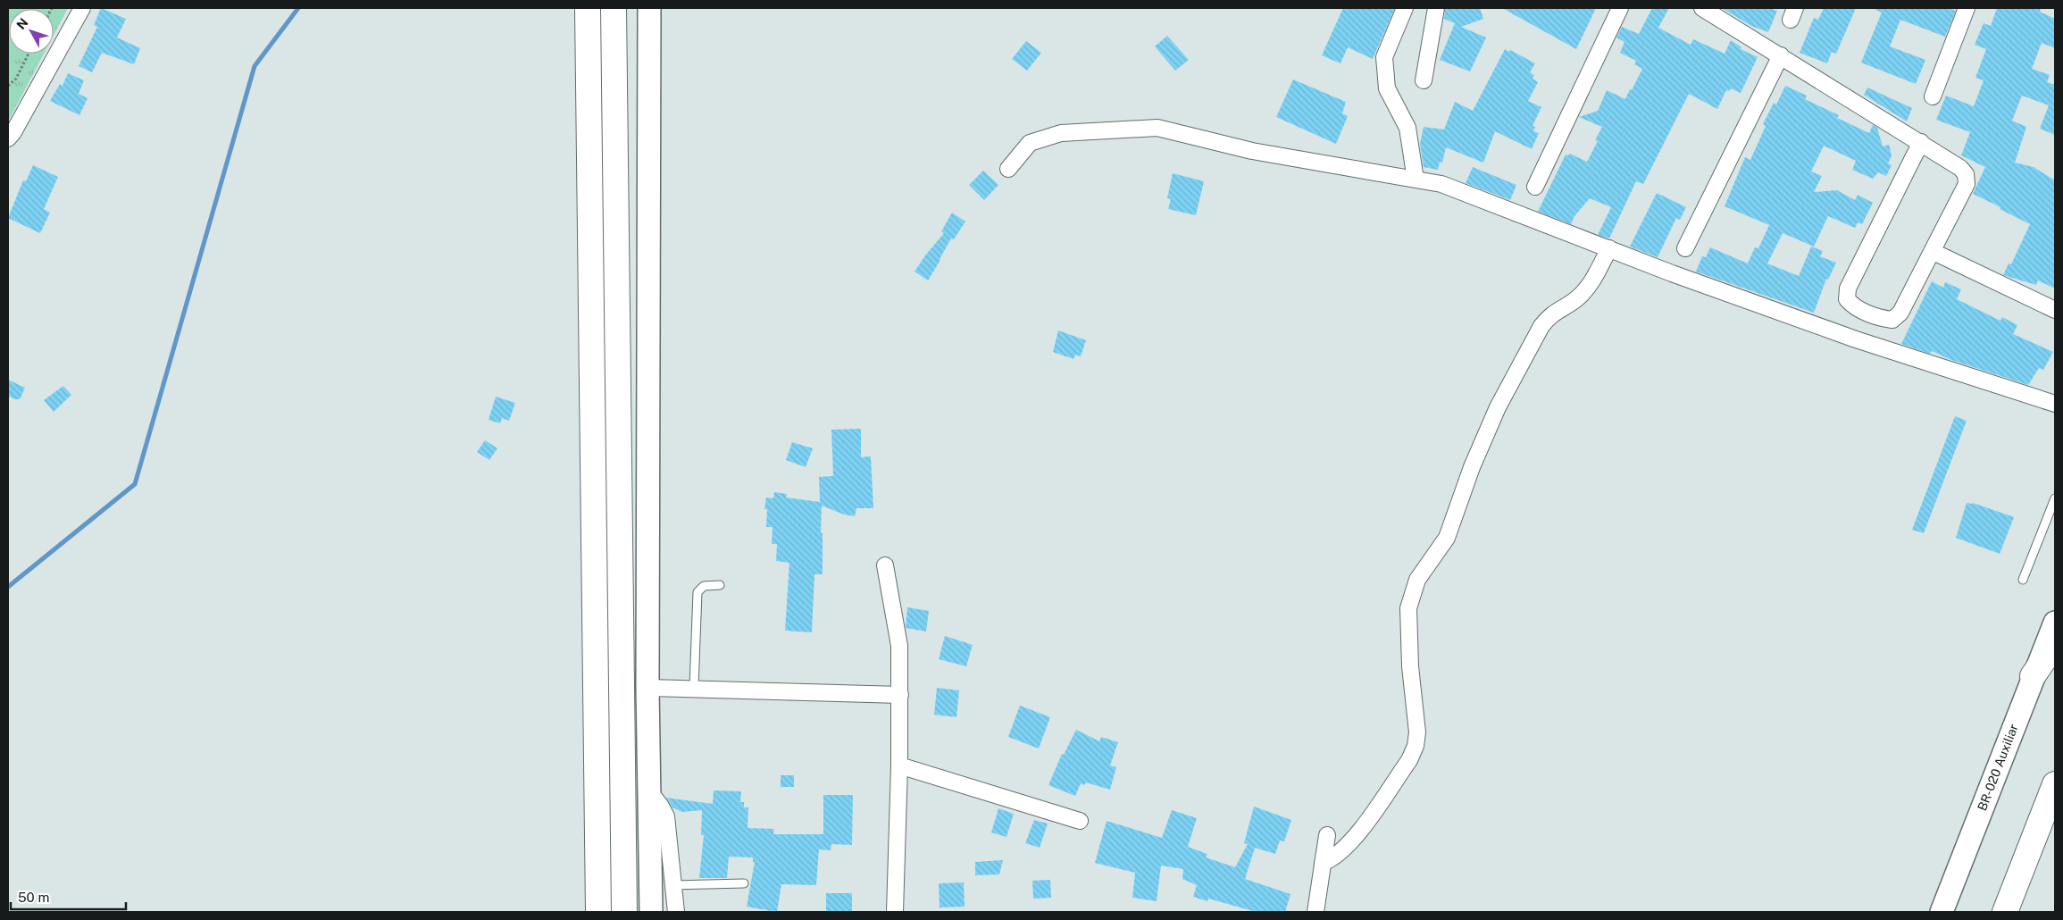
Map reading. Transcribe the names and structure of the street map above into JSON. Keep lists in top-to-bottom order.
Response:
{
  "streets": {
    "street": ["BR-020 Auxiliar"]
  },
  "scale_bar": "50 m",
  "north": "top left"
}
